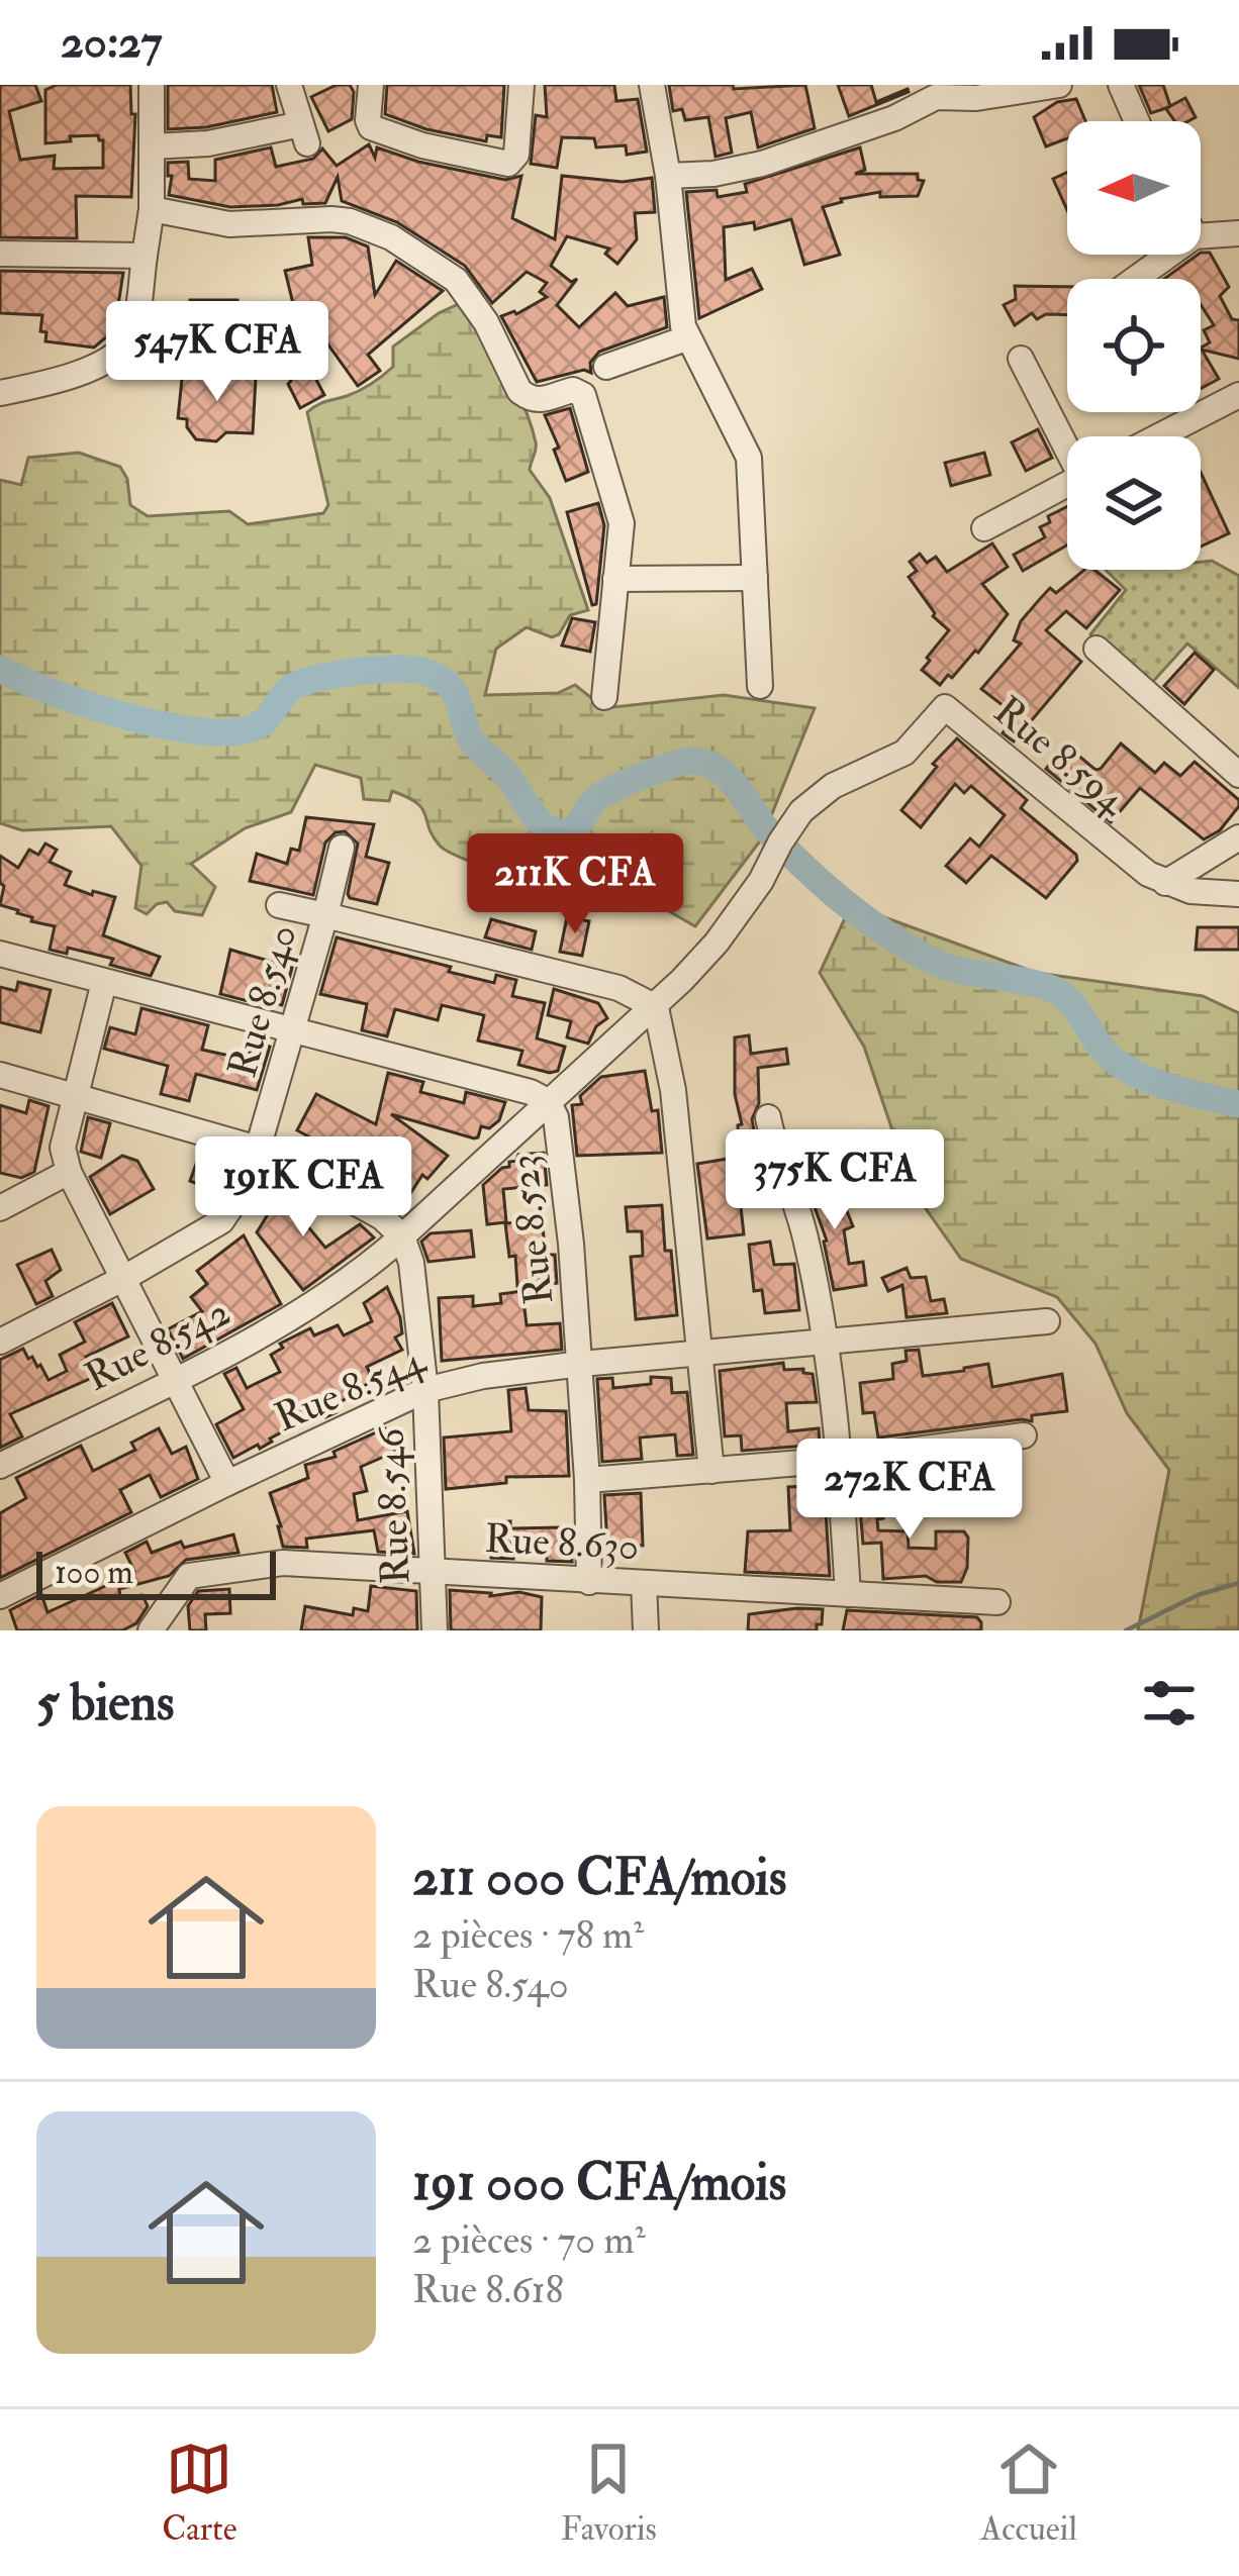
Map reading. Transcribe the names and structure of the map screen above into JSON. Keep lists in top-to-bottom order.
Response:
{
  "streets": {
    "street": [
      "Rue 8.594",
      "Rue 8.540",
      "Rue 8.523",
      "Rue 8.542",
      "Rue 8.544",
      "Rue 8.546",
      "Rue 8.630"
    ]
  },
  "crossings": [
    ["Rue 8.594", "Rue 8.542"],
    ["Rue 8.540", "Rue 8.523"],
    ["Rue 8.540", "Rue 8.542"],
    ["Rue 8.523", "Rue 8.542"],
    ["Rue 8.523", "Rue 8.544"],
    ["Rue 8.523", "Rue 8.630"],
    ["Rue 8.542", "Rue 8.546"],
    ["Rue 8.544", "Rue 8.546"],
    ["Rue 8.546", "Rue 8.630"]
  ],
  "scale_bar": "100 m",
  "north": "left",
  "page": {
    "status": "20:27",
    "price": [
      "547K CFA",
      "211K CFA",
      "375K CFA",
      "191K CFA",
      "272K CFA"
    ],
    "scale": "100 m",
    "heading": "5 biens",
    "list": [
      {
        "name": "211 000 CFA/mois",
        "note": "2 pièces · 78 m² · Rue 8.540"
      },
      {
        "name": "191 000 CFA/mois",
        "note": "2 pièces · 70 m² · Rue 8.618"
      }
    ],
    "tabs": ["Carte", "Favoris", "Accueil"]
  }
}
